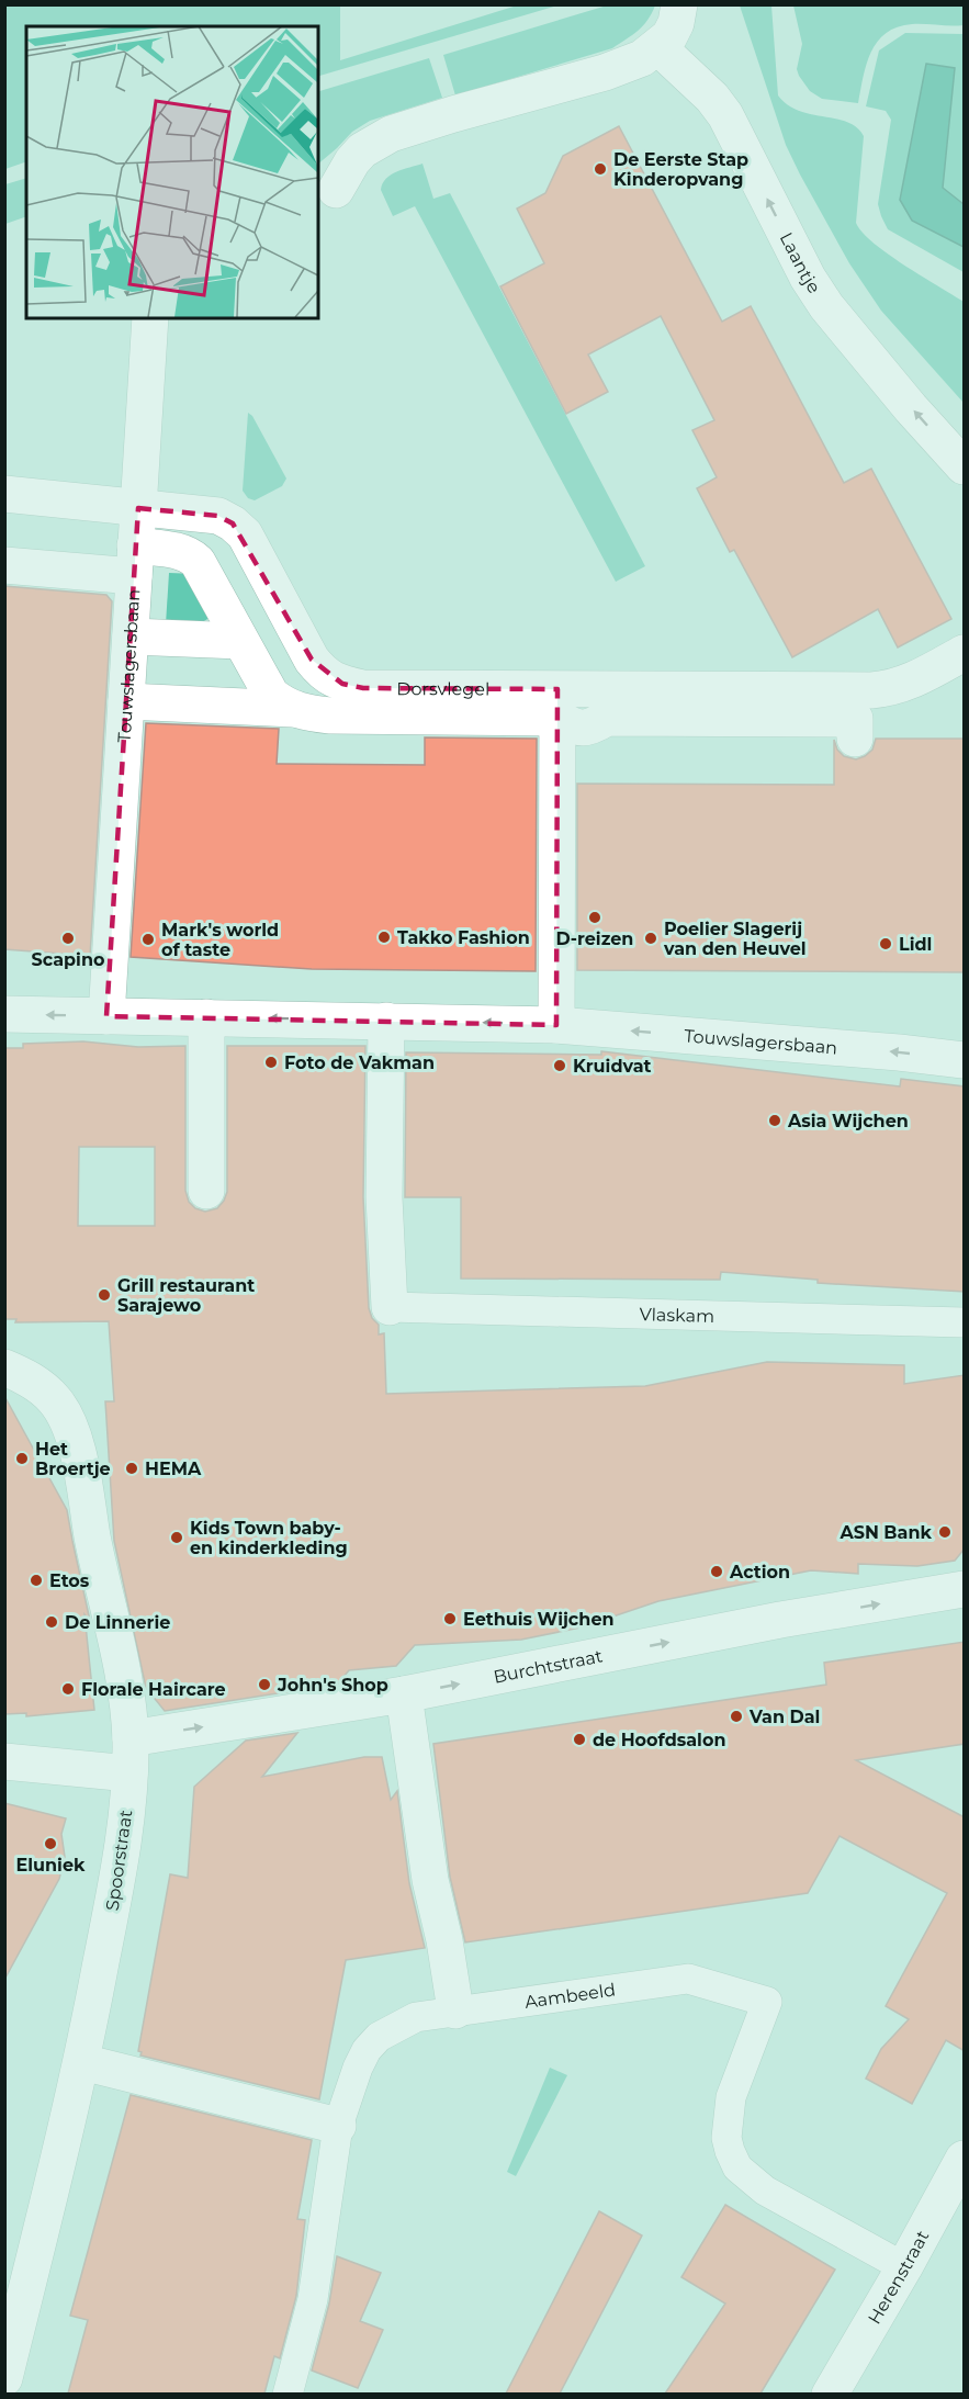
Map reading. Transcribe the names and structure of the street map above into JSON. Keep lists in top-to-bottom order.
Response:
{
  "streets": {
    "street": [
      "Laantje",
      "Touwslagersbaan",
      "Dorsvlegel",
      "Burchtstraat",
      "Spoorstraat",
      "Herenstraat"
    ],
    "lane": ["Vlaskam", "Aambeeld"]
  },
  "crossings": [
    ["Touwslagersbaan", "Dorsvlegel"],
    ["Burchtstraat", "Spoorstraat"],
    ["Aambeeld", "Herenstraat"]
  ],
  "one_way": ["Laantje", "Touwslagersbaan", "Burchtstraat"],
  "places": [
    "De Eerste Stap Kinderopvang",
    "D-reizen",
    "Takko Fashion",
    "Scapino",
    "Poelier Slagerij van den Heuvel",
    "Mark's world of taste",
    "Lidl",
    "Foto de Vakman",
    "Kruidvat",
    "Asia Wijchen",
    "Grill restaurant Sarajewo",
    "Het Broertje",
    "HEMA",
    "ASN Bank",
    "Kids Town baby- en kinderkleding",
    "Action",
    "Etos",
    "Eethuis Wijchen",
    "De Linnerie",
    "John's Shop",
    "Florale Haircare",
    "Van Dal",
    "de Hoofdsalon",
    "Eluniek"
  ]
}
